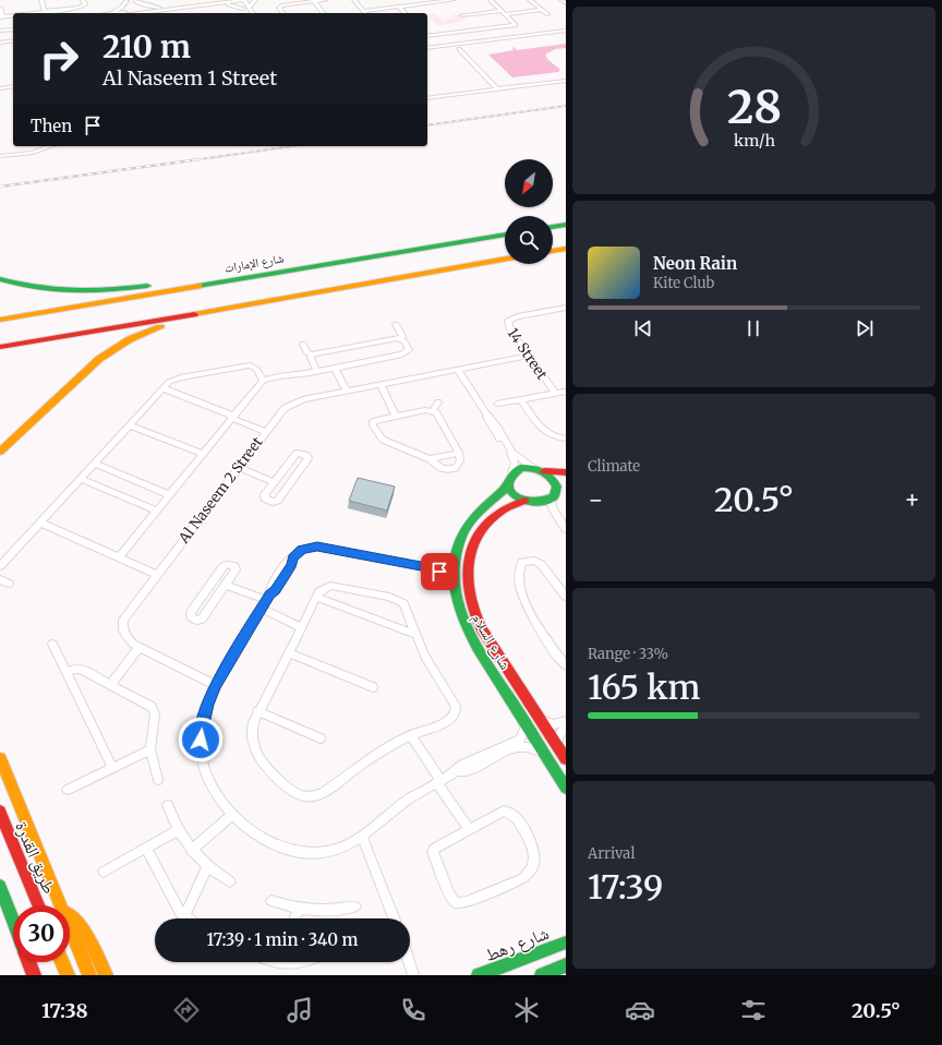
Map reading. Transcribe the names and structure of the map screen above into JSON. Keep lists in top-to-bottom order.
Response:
{
  "streets": {
    "main road": [
      "شارع الإمارات",
      "شارع السلام",
      "طريق القدرة",
      "شارع رهط"
    ],
    "street": ["14 Street", "Al Naseem 2 Street"]
  },
  "crossings": [
    ["14 Street", "Al Naseem 2 Street"]
  ],
  "north": "bottom left",
  "page": {
    "turn": ["210 m", "Al Naseem 1 Street"],
    "then": "Then",
    "song": ["Neon Rain", "Kite Club"],
    "tile": [
      "Climate",
      ["Range · 33%", "165 km"],
      ["Arrival", "17:39"]
    ],
    "heat": ["−", "20.5°", "+"],
    "limit": "30",
    "trip": "17:39 · 1 min · 340 m",
    "tabs": ["17:38", "20.5°"],
    "gauge": ["28", "km/h"]
  }
}
